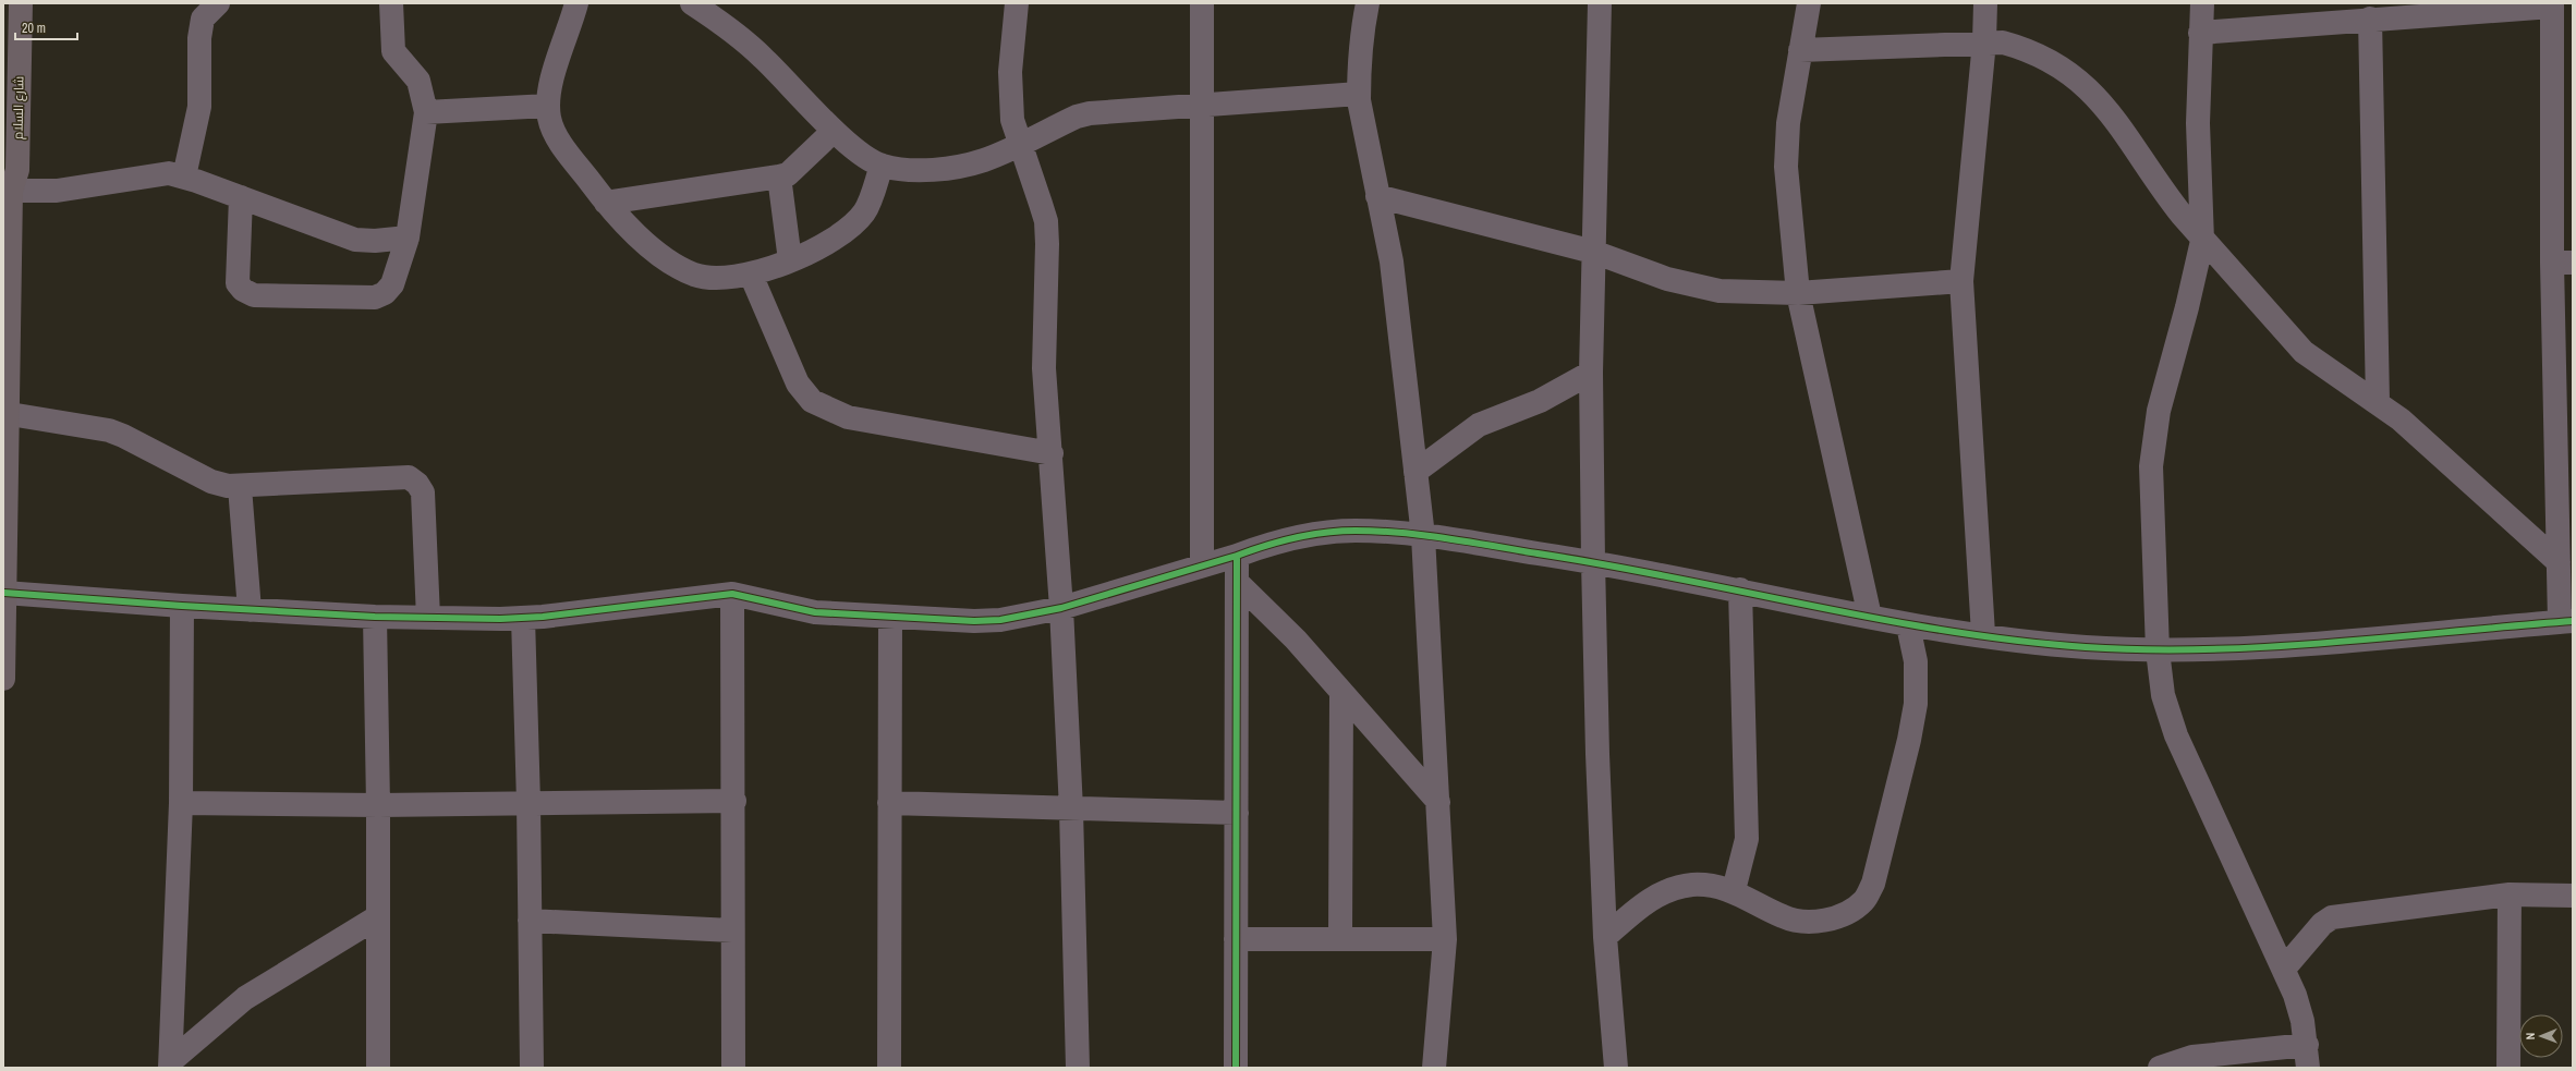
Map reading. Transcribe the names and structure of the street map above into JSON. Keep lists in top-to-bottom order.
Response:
{
  "streets": {
    "main road": ["شارع السلام"]
  },
  "scale_bar": "20 m",
  "north": "left"
}
